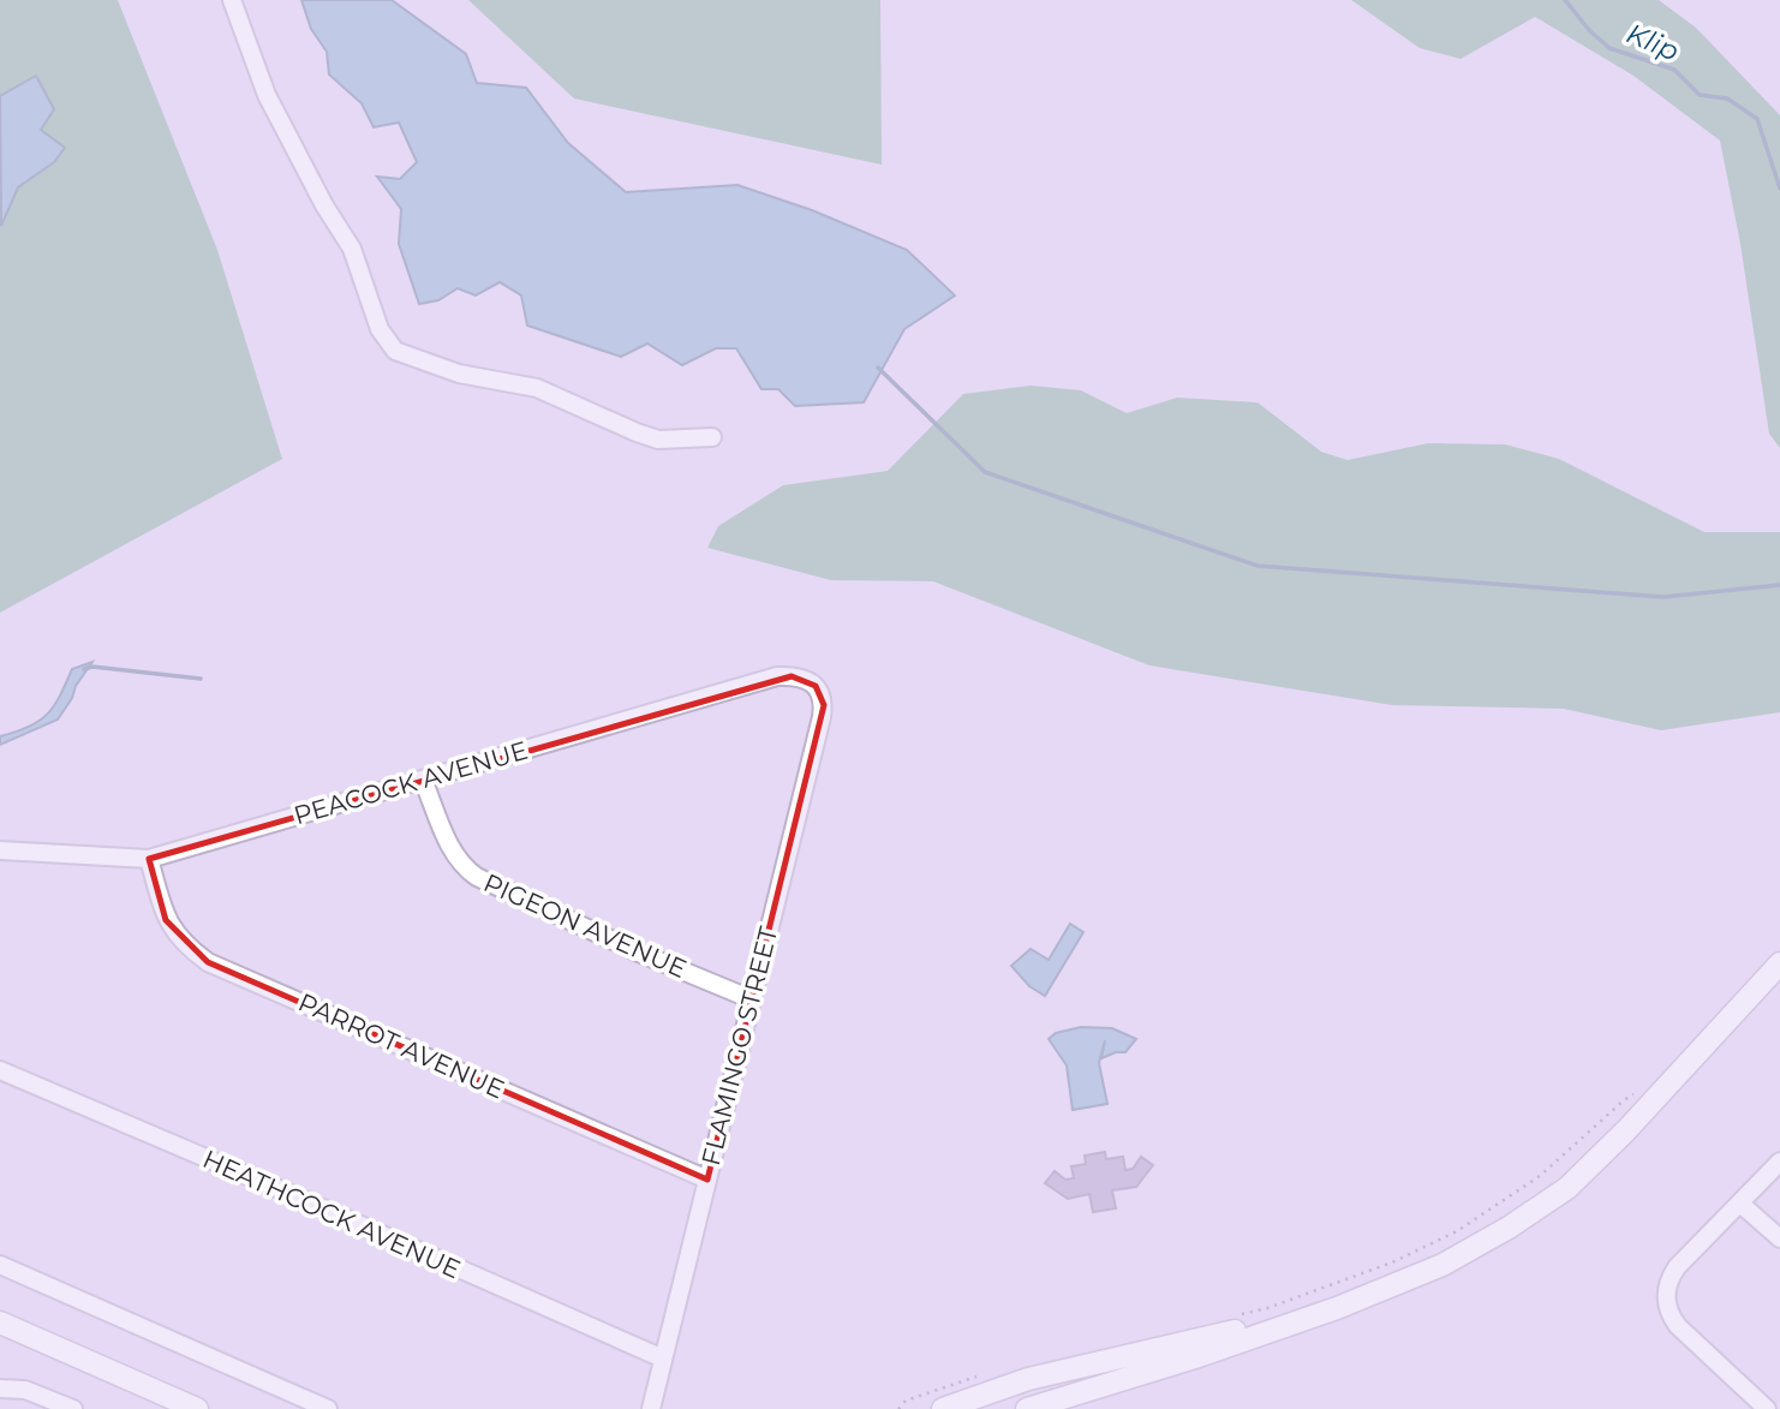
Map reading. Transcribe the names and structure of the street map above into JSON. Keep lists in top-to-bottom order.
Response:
{
  "streets": {
    "street": [
      "PEACOCK AVENUE",
      "PIGEON AVENUE",
      "PARROT AVENUE",
      "FLAMINGO STREET",
      "HEATHCOCK AVENUE"
    ]
  },
  "crossings": [
    ["PEACOCK AVENUE", "PIGEON AVENUE"],
    ["PEACOCK AVENUE", "PARROT AVENUE"],
    ["PEACOCK AVENUE", "FLAMINGO STREET"],
    ["PIGEON AVENUE", "FLAMINGO STREET"],
    ["PARROT AVENUE", "FLAMINGO STREET"],
    ["FLAMINGO STREET", "HEATHCOCK AVENUE"]
  ],
  "water": ["Klip"]
}
